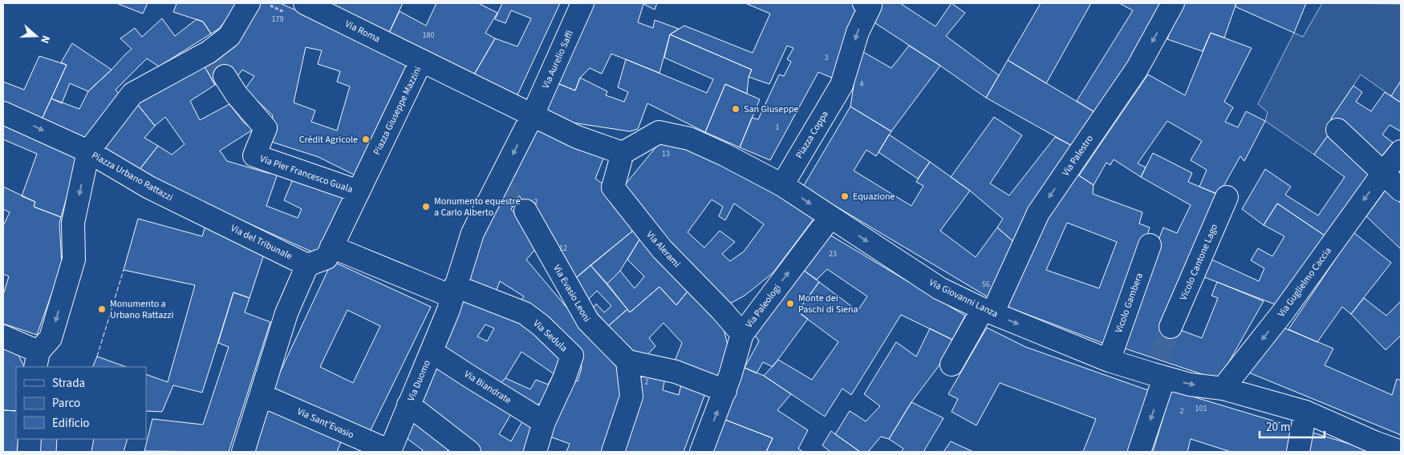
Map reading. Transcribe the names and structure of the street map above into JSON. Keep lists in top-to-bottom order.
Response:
{
  "streets": {
    "street": [
      "Via Roma",
      "Via Aurelio Saffi",
      "Piazza Giuseppe Mazzini",
      "Piazza Coppa",
      "Via Palestro",
      "Via Pier Francesco Guala",
      "Piazza Urbano Rattazzi",
      "Via del Tribunale",
      "Via Alerami",
      "Vicolo Cantone Lago",
      "Via Guglielmo Caccia",
      "Via Evasio Leoni",
      "Via Giovanni Lanza",
      "Vicolo Gambera",
      "Via Paleologi",
      "Via Sedula",
      "Via Duomo",
      "Via Biandrate",
      "Via Sant'Evasio"
    ]
  },
  "crossings": [
    ["Via Roma", "Piazza Giuseppe Mazzini"],
    ["Via Aurelio Saffi", "Piazza Giuseppe Mazzini"],
    ["Piazza Giuseppe Mazzini", "Via Pier Francesco Guala"],
    ["Piazza Giuseppe Mazzini", "Via del Tribunale"],
    ["Piazza Coppa", "Via Giovanni Lanza"],
    ["Via Palestro", "Via Giovanni Lanza"],
    ["Piazza Urbano Rattazzi", "Via del Tribunale"],
    ["Via Alerami", "Via Giovanni Lanza"],
    ["Via Alerami", "Via Paleologi"],
    ["Via Guglielmo Caccia", "Via Giovanni Lanza"],
    ["Via Giovanni Lanza", "Vicolo Gambera"],
    ["Via Giovanni Lanza", "Via Paleologi"],
    ["Via Sedula", "Via Duomo"],
    ["Via Sedula", "Via Biandrate"],
    ["Via Duomo", "Via Biandrate"],
    ["Via Duomo", "Via Sant'Evasio"]
  ],
  "one_way": [
    "Piazza Coppa",
    "Via Palestro",
    "Piazza Urbano Rattazzi",
    "Via Guglielmo Caccia",
    "Via Giovanni Lanza",
    "Via Paleologi"
  ],
  "places": [
    "San Giuseppe",
    "Crédit Agricole",
    "Equazione",
    "Monumento equestre a Carlo Alberto",
    "Monte dei Paschi di Siena",
    "Monumento a Urbano Rattazzi"
  ],
  "house_numbers": [
    "179",
    "180",
    "3",
    "4",
    "1",
    "13",
    "2",
    "12",
    "23",
    "56",
    "2",
    "101",
    "2"
  ],
  "legend": ["Strada", "Parco", "Edificio"],
  "scale_bar": "20 m",
  "north": "right"
}
